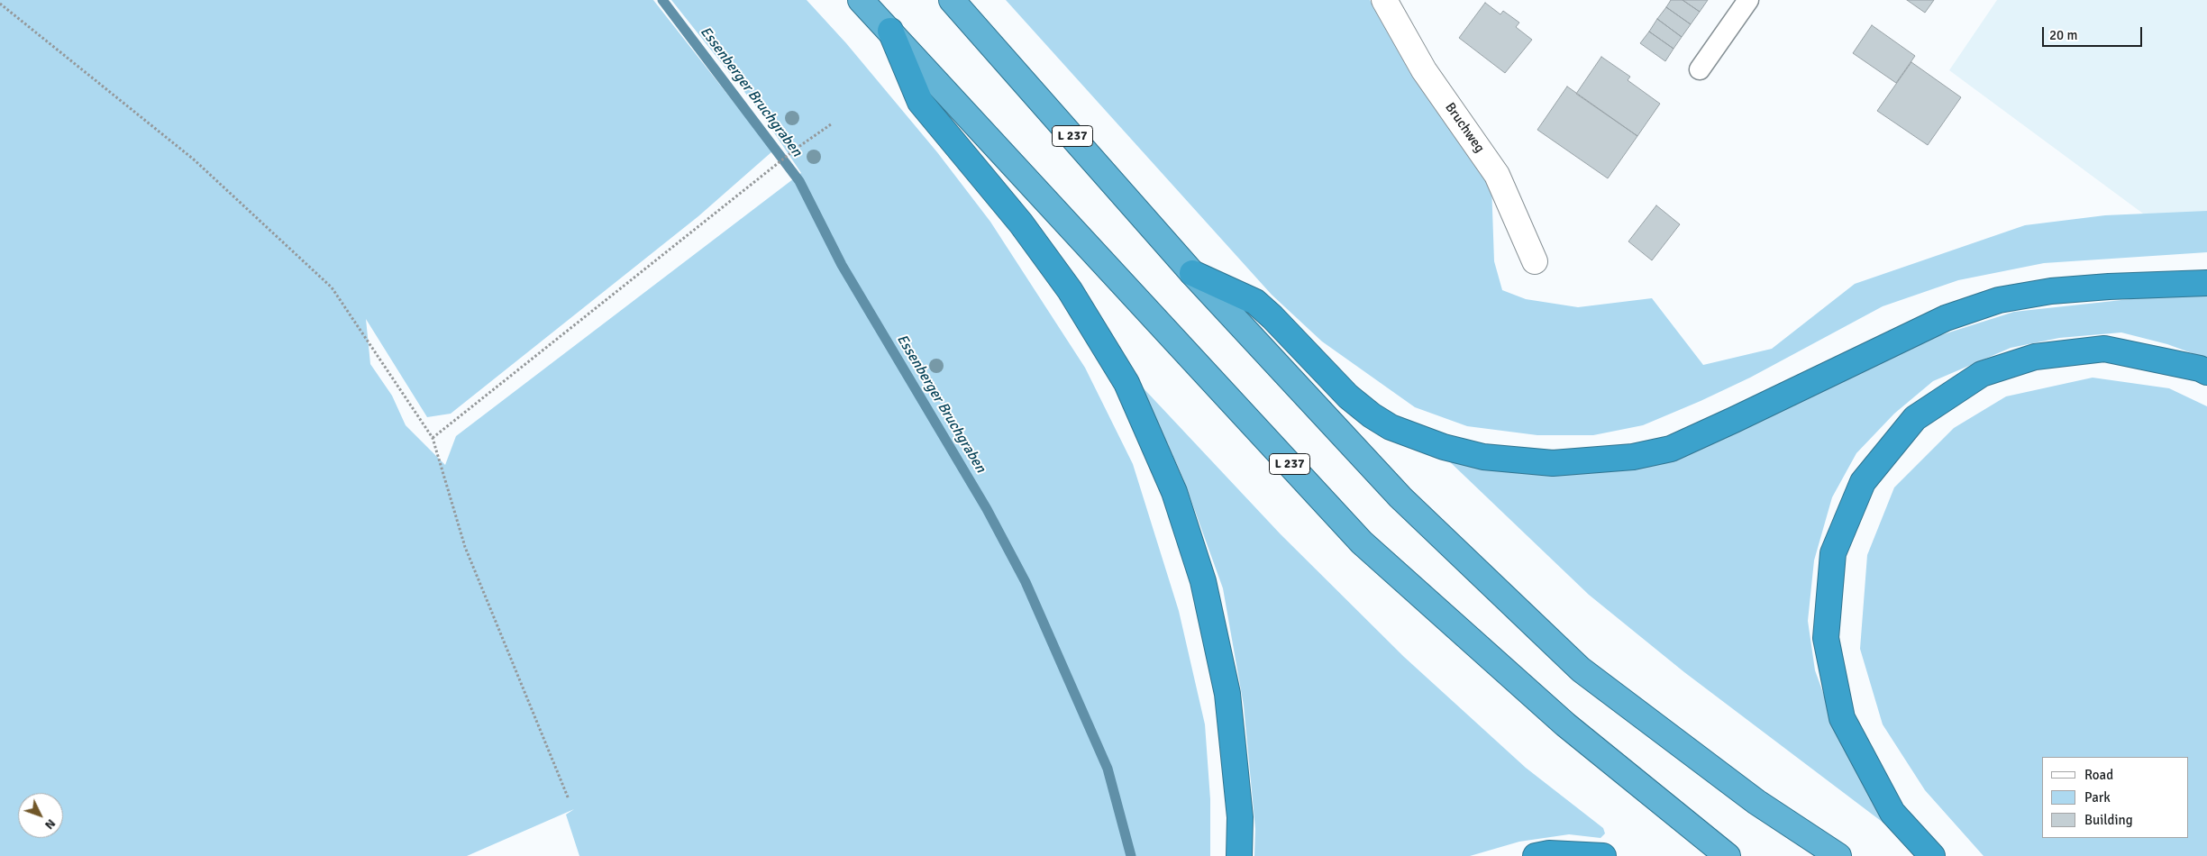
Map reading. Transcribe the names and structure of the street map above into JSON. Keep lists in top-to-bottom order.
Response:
{
  "streets": {
    "highway": ["L 237"],
    "street": ["Bruchweg"]
  },
  "water": ["Essenberger Bruchgraben"],
  "legend": ["Road", "Park", "Building"],
  "scale_bar": "20 m",
  "north": "bottom right"
}
